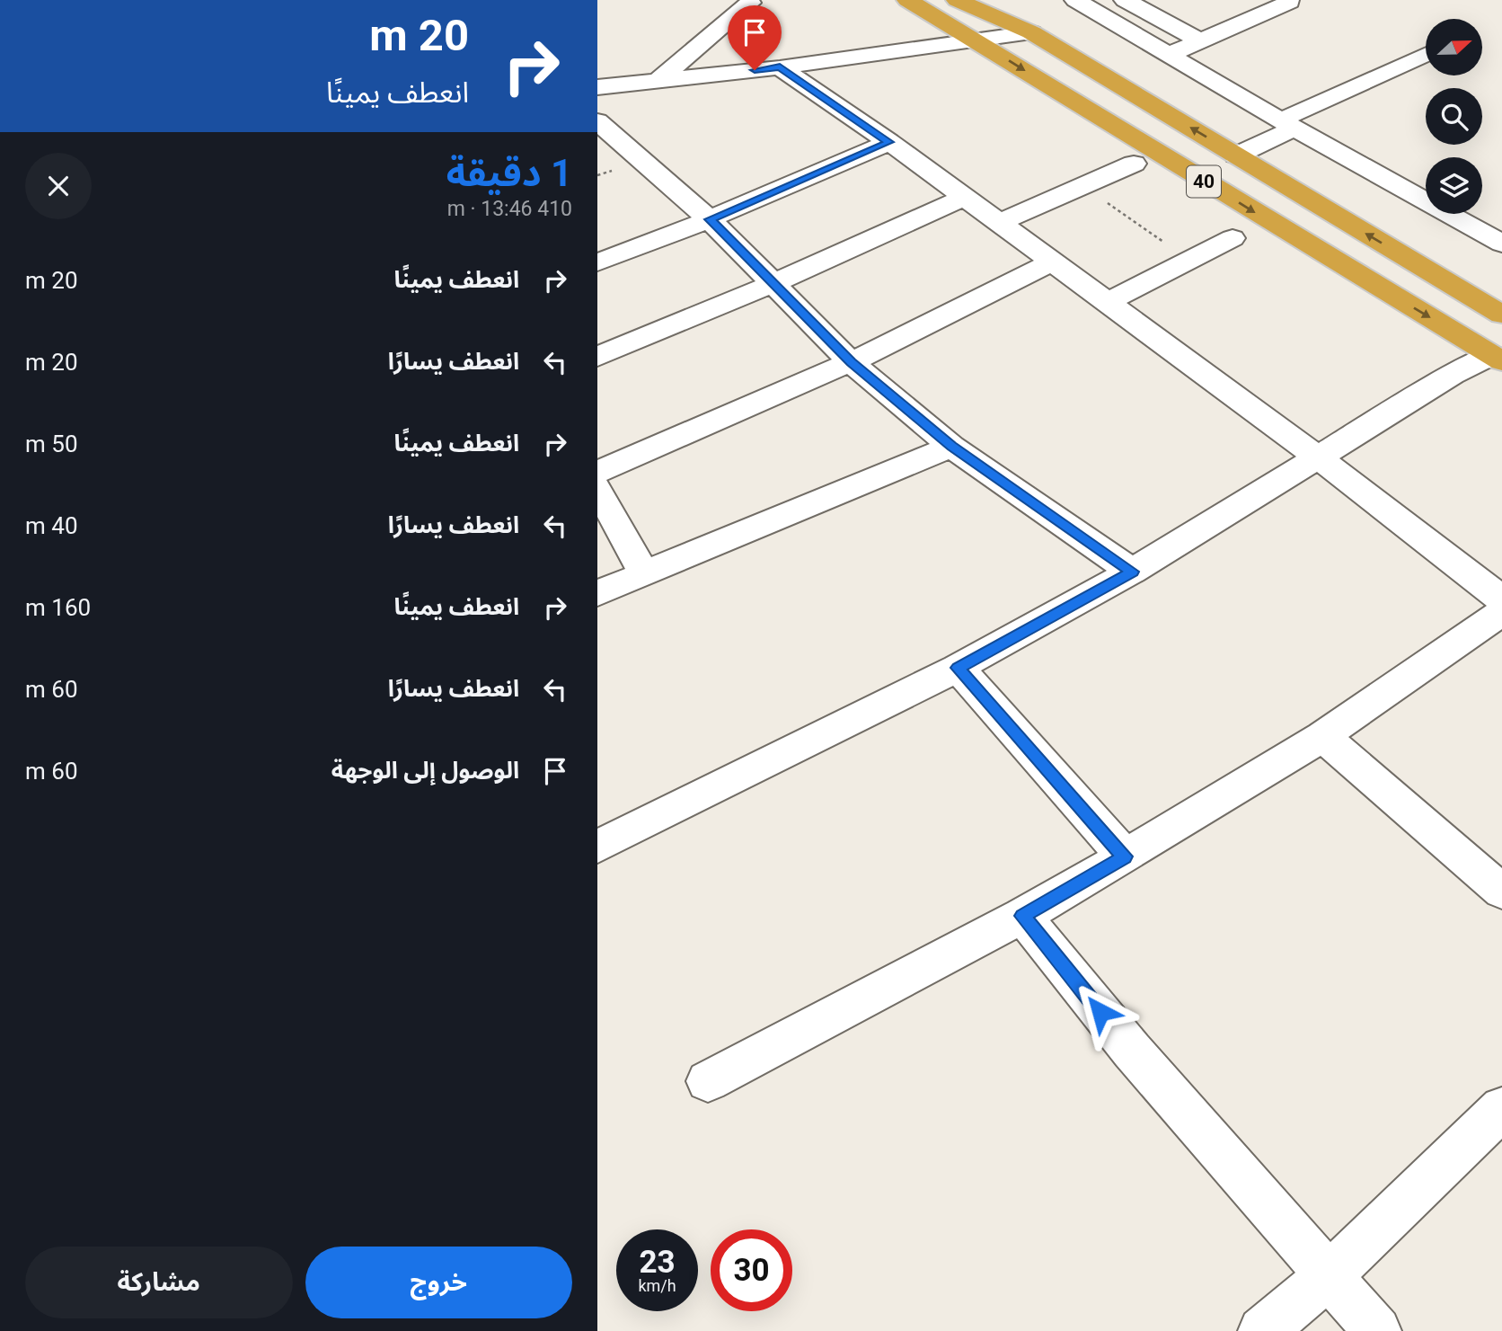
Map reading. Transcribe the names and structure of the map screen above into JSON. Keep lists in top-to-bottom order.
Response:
{
  "streets": {
    "highway": ["40"]
  },
  "north": "right",
  "page": {
    "turn": ["20 m", "انعطف يمينًا"],
    "heading": ["1 دقيقة", "410 m · 13:46"],
    "list": [
      {
        "name": "انعطف يمينًا",
        "value": "20 m"
      },
      {
        "name": "انعطف يسارًا",
        "value": "20 m"
      },
      {
        "name": "انعطف يمينًا",
        "value": "50 m"
      },
      {
        "name": "انعطف يسارًا",
        "value": "40 m"
      },
      {
        "name": "انعطف يمينًا",
        "value": "160 m"
      },
      {
        "name": "انعطف يسارًا",
        "value": "60 m"
      },
      {
        "name": "الوصول إلى الوجهة",
        "value": "60 m"
      }
    ],
    "speed": "23 km/h",
    "limit": "30",
    "buttons": ["خروج", "مشاركة"]
  }
}
